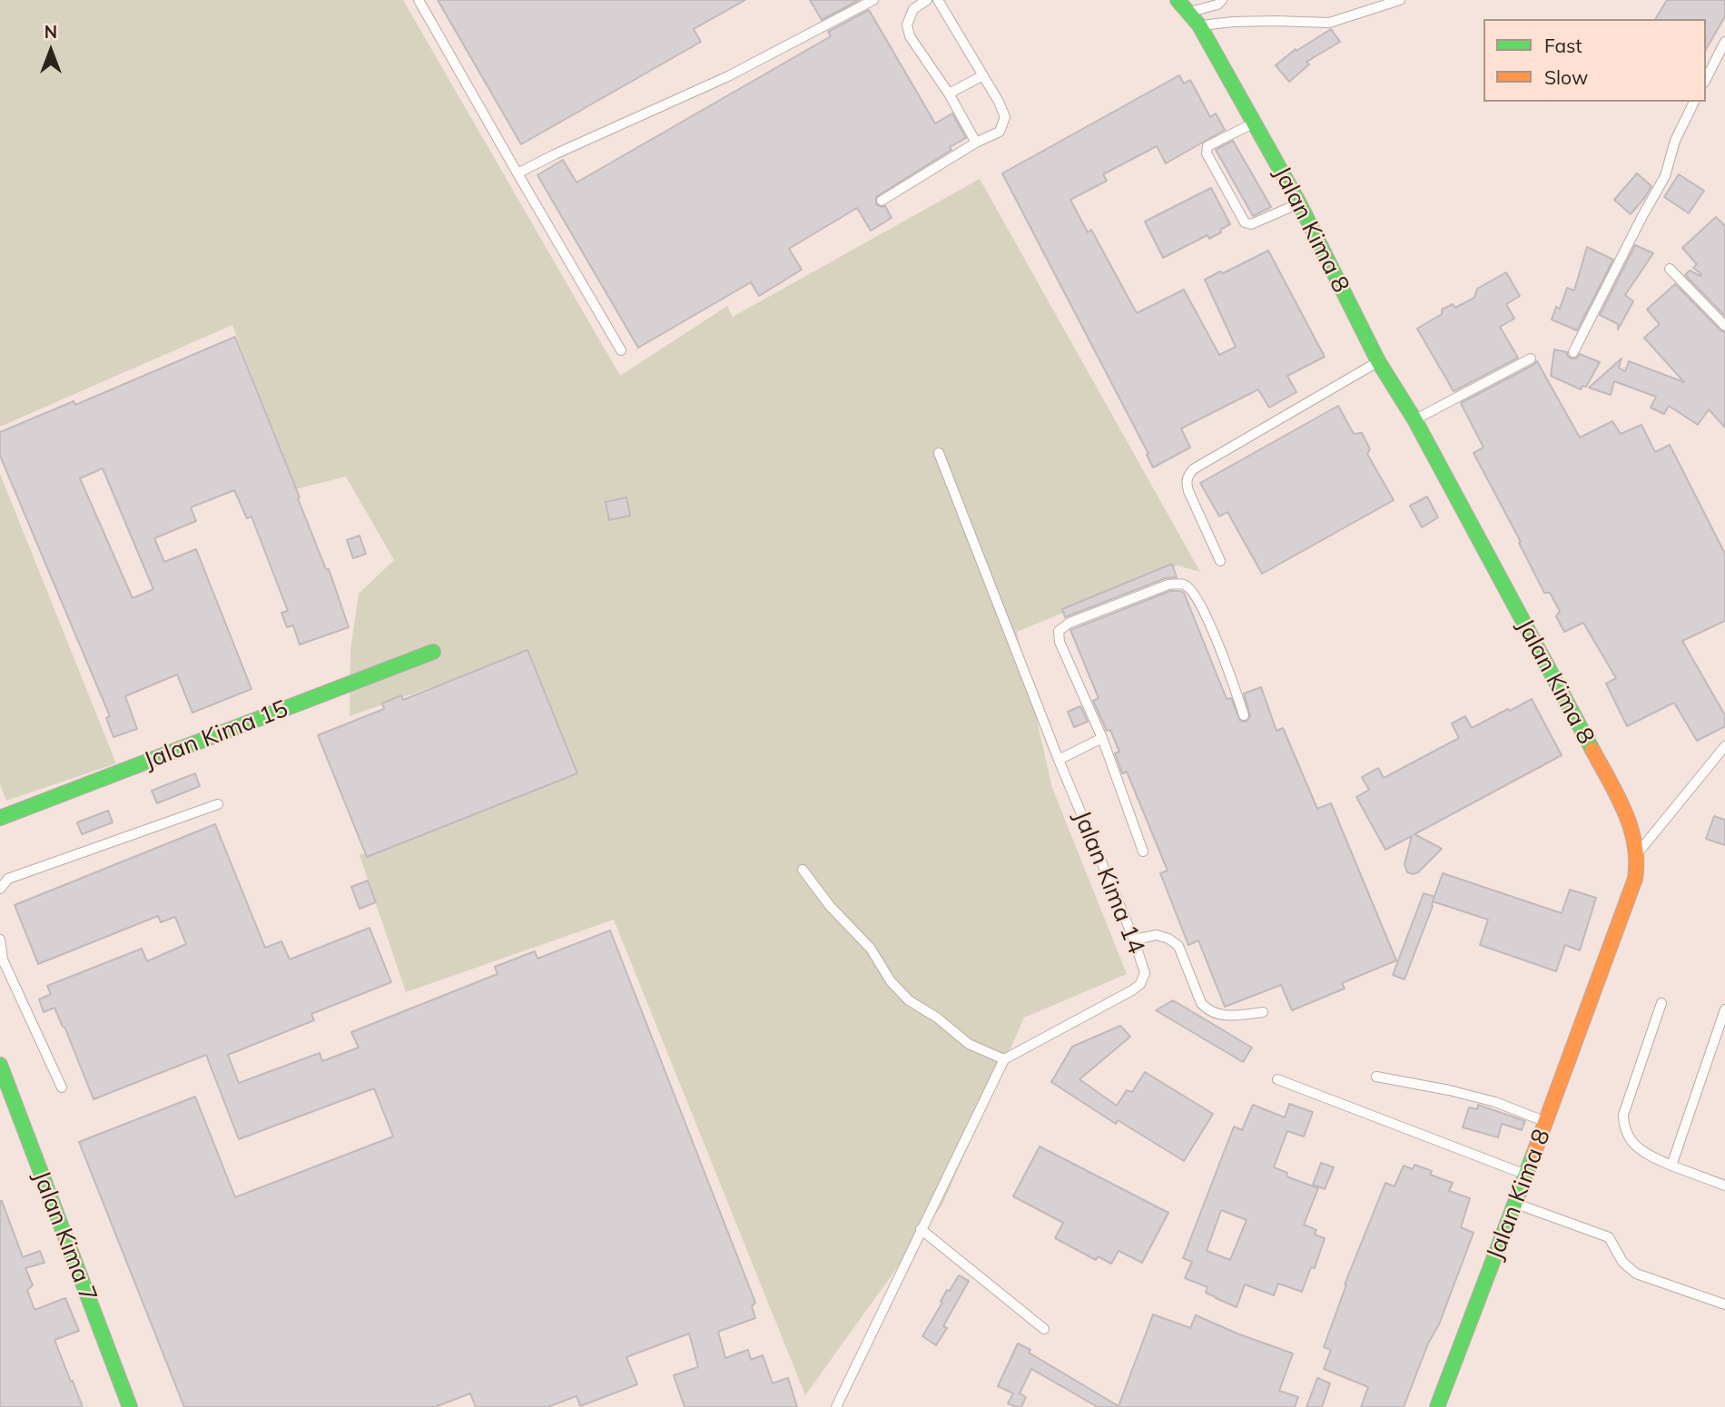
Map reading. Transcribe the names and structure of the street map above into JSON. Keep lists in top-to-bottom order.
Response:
{
  "streets": {
    "street": ["Jalan Kima 8", "Jalan Kima 15", "Jalan Kima 7"],
    "lane": ["Jalan Kima 14"]
  },
  "legend": ["Fast", "Slow"],
  "north": "top"
}
